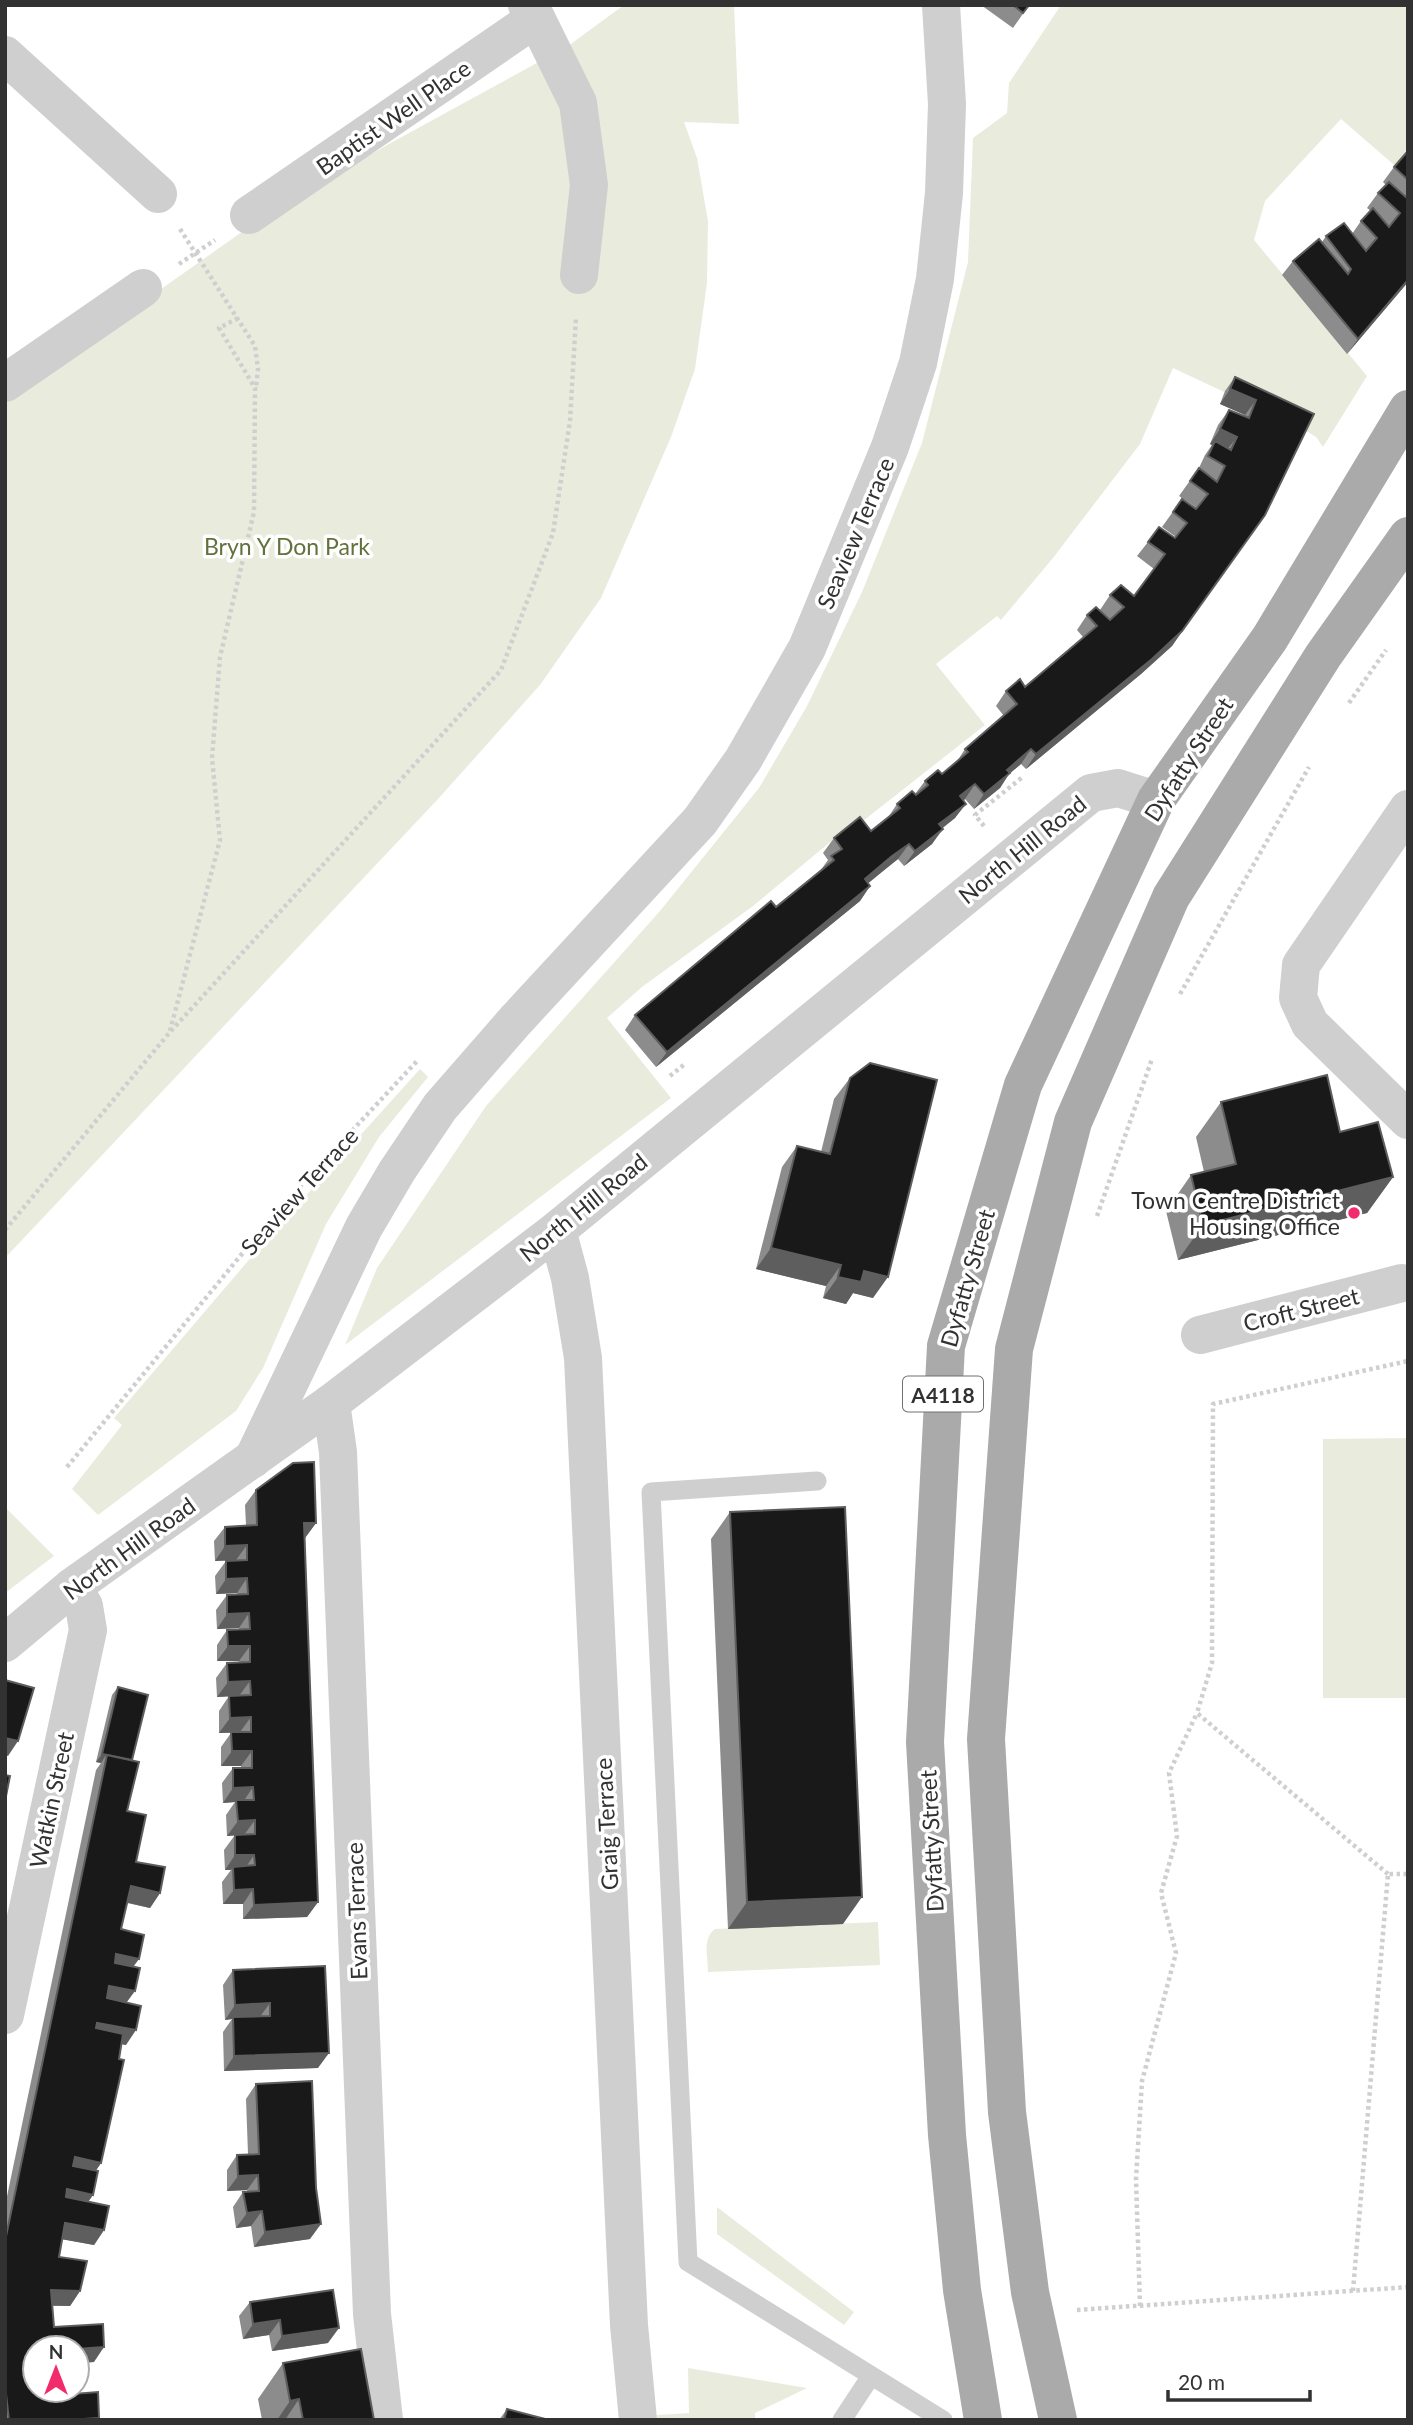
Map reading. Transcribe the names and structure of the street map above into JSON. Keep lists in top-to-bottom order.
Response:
{
  "streets": {
    "main road": ["Dyfatty Street", "A4118"],
    "street": [
      "Baptist Well Place",
      "Seaview Terrace",
      "North Hill Road",
      "Croft Street",
      "Watkin Street",
      "Graig Terrace",
      "Evans Terrace"
    ]
  },
  "crossings": [
    ["Seaview Terrace", "North Hill Road"],
    ["Dyfatty Street", "North Hill Road"],
    ["North Hill Road", "Watkin Street"],
    ["North Hill Road", "Graig Terrace"],
    ["North Hill Road", "Evans Terrace"]
  ],
  "parks": ["Bryn Y Don Park"],
  "places": ["Town Centre District Housing Office"],
  "scale_bar": "20 m",
  "north": "top"
}
